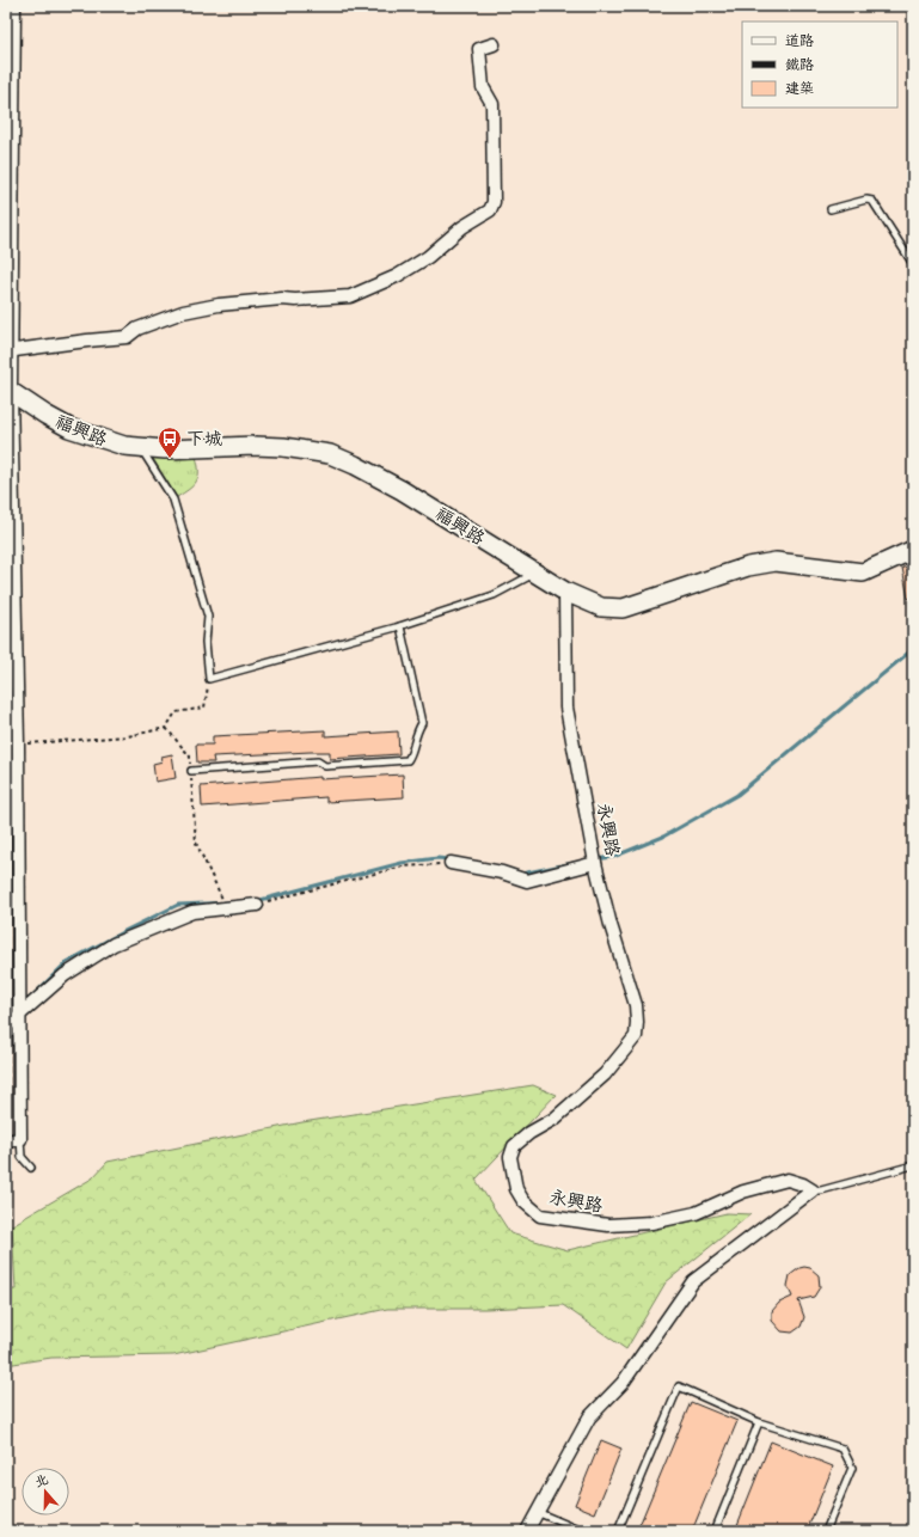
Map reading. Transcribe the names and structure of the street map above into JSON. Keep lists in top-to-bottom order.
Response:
{
  "streets": {
    "street": ["福興路", "永興路"]
  },
  "crossings": [
    ["福興路", "永興路"]
  ],
  "places": {
    "bus stop": ["下城"]
  },
  "legend": ["道路", "鐵路", "建築"],
  "north": "top"
}
